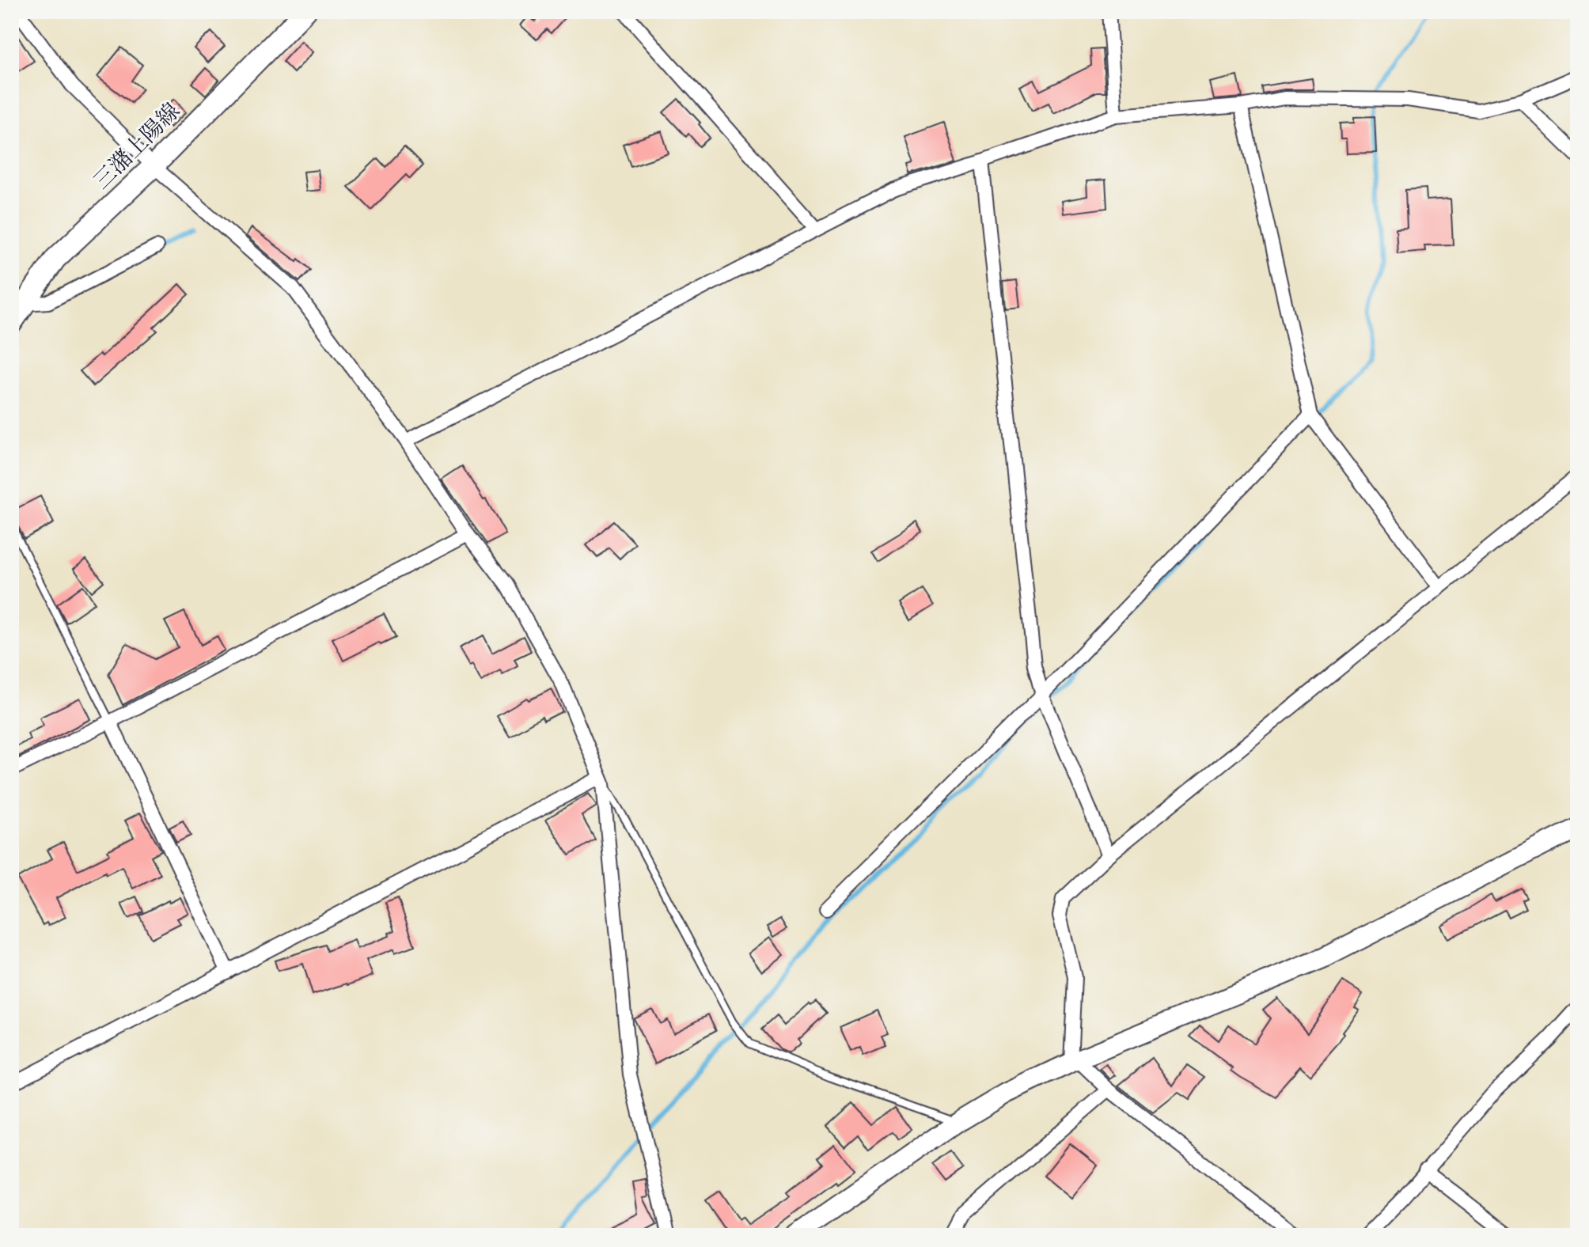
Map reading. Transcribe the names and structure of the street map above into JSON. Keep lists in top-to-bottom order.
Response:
{
  "streets": {
    "main road": ["三潴上陽線"]
  }
}
